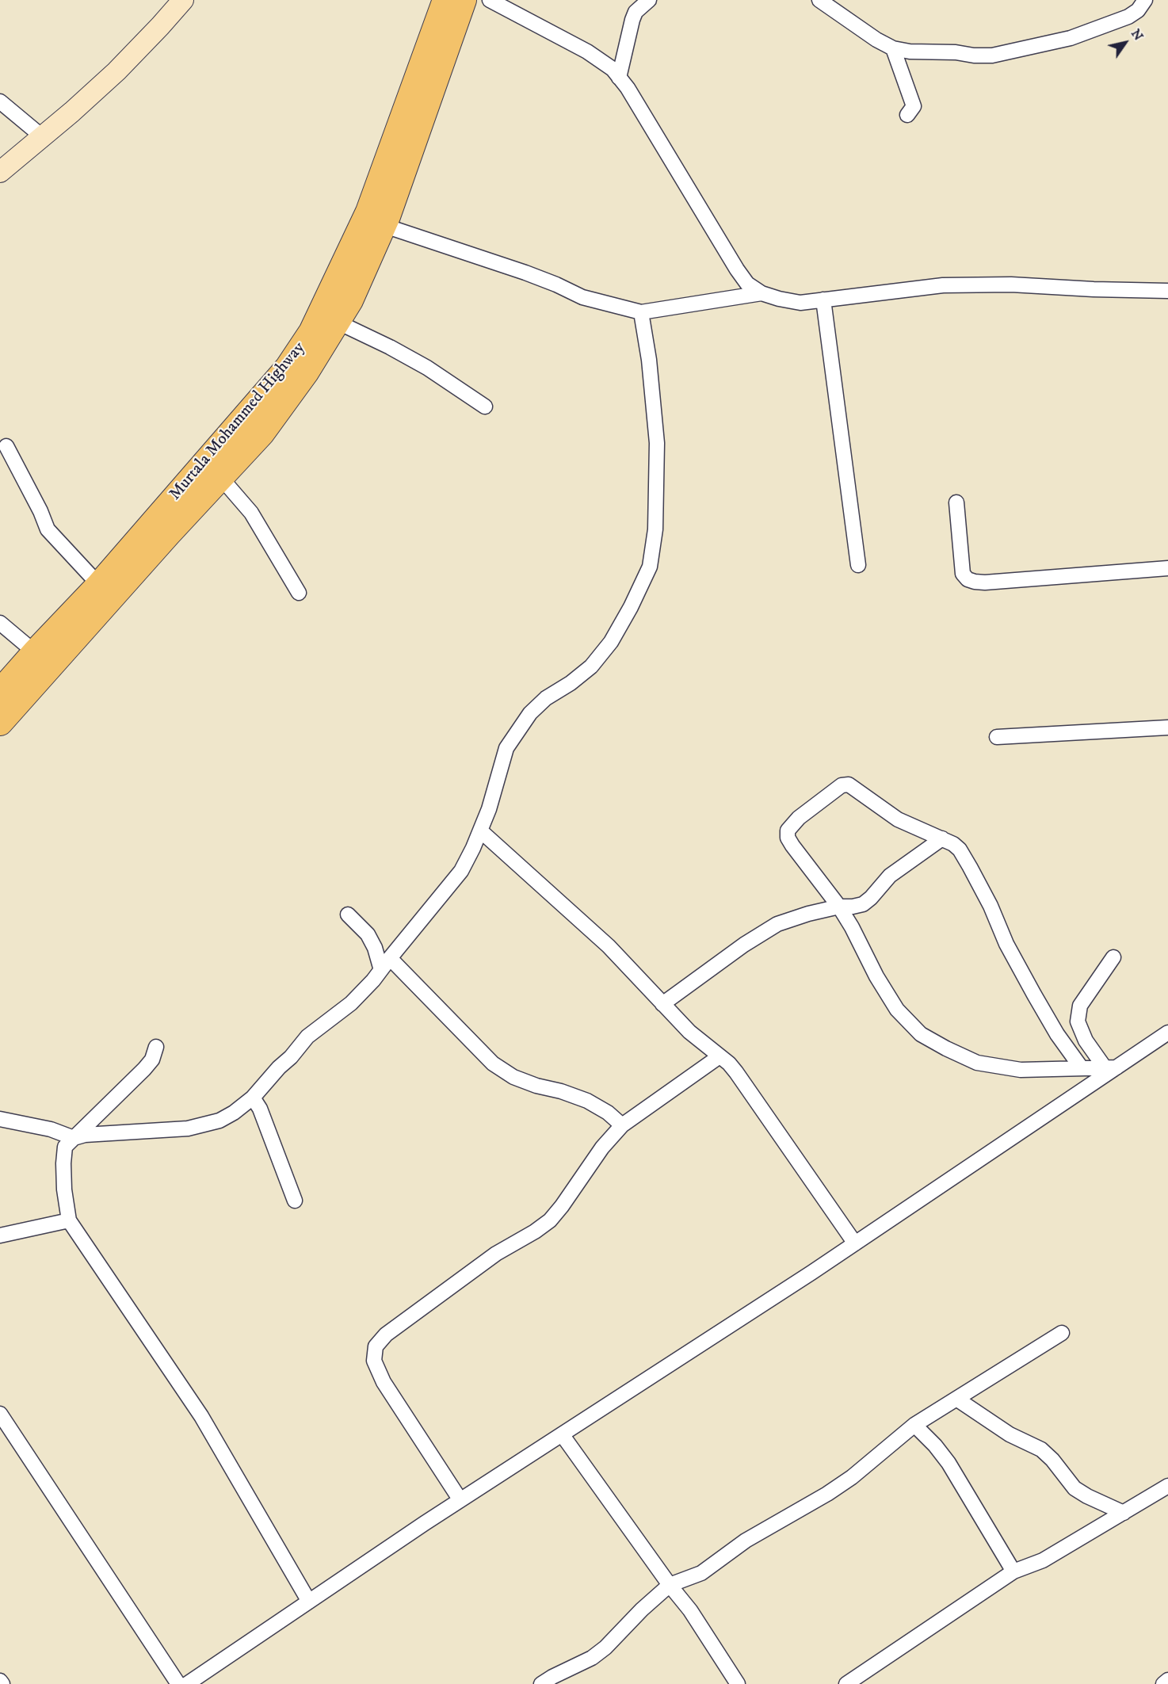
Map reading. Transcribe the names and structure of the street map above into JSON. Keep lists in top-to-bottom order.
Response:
{
  "streets": {
    "highway": ["Murtala Mohammed Highway"]
  },
  "north": "top right"
}
